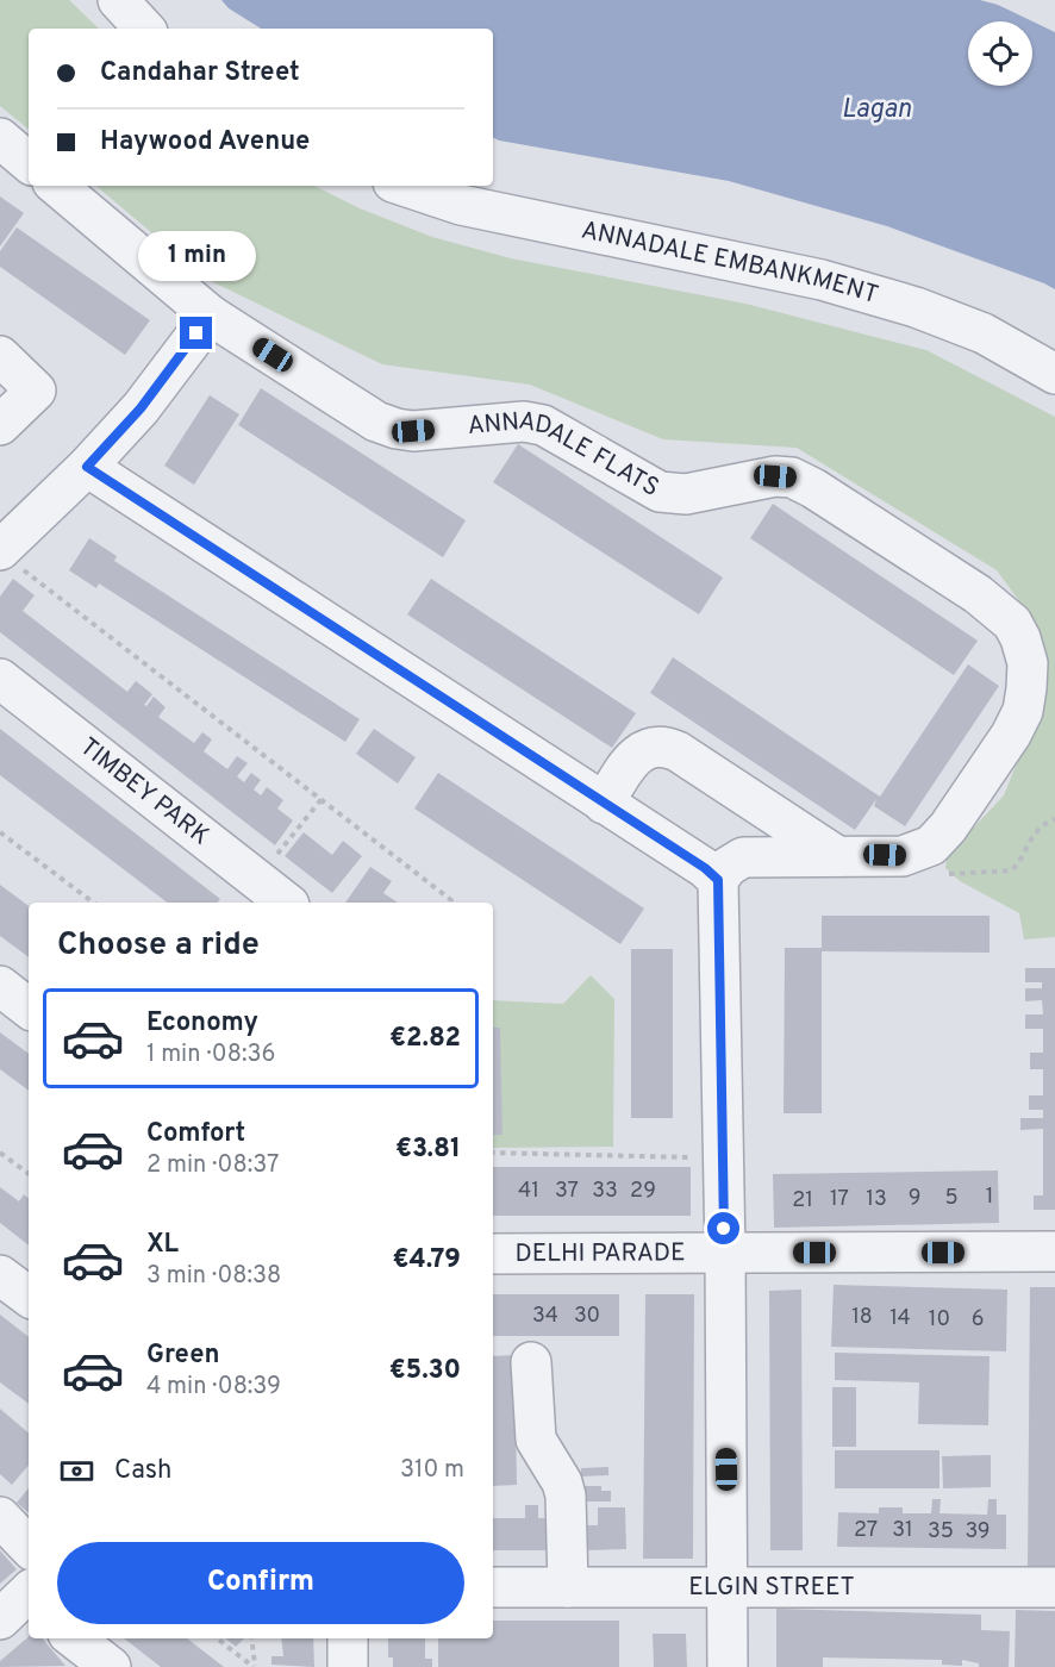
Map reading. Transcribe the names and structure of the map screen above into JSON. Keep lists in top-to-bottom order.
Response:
{
  "streets": {
    "street": [
      "ANNADALE EMBANKMENT",
      "ANNADALE FLATS",
      "TIMBEY PARK",
      "DELHI PARADE",
      "ELGIN STREET"
    ]
  },
  "water": ["Lagan"],
  "house_numbers": [
    "41",
    "37",
    "33",
    "29",
    "1",
    "9",
    "5",
    "17",
    "13",
    "21",
    "34",
    "30",
    "18",
    "14",
    "10",
    "6",
    "27",
    "31",
    "35",
    "39"
  ],
  "page": {
    "banner": ["Candahar Street", "Haywood Avenue"],
    "bubble": "1 min",
    "heading": "Choose a ride",
    "list": [
      {
        "name": "Economy",
        "note": "1 min · 08:36",
        "value": "€2.82"
      },
      {
        "name": "Comfort",
        "note": "2 min · 08:37",
        "value": "€3.81"
      },
      {
        "name": "XL",
        "note": "3 min · 08:38",
        "value": "€4.79"
      },
      {
        "name": "Green",
        "note": "4 min · 08:39",
        "value": "€5.30"
      }
    ],
    "pay": ["Cash", "310 m"],
    "buttons": "Confirm"
  }
}
